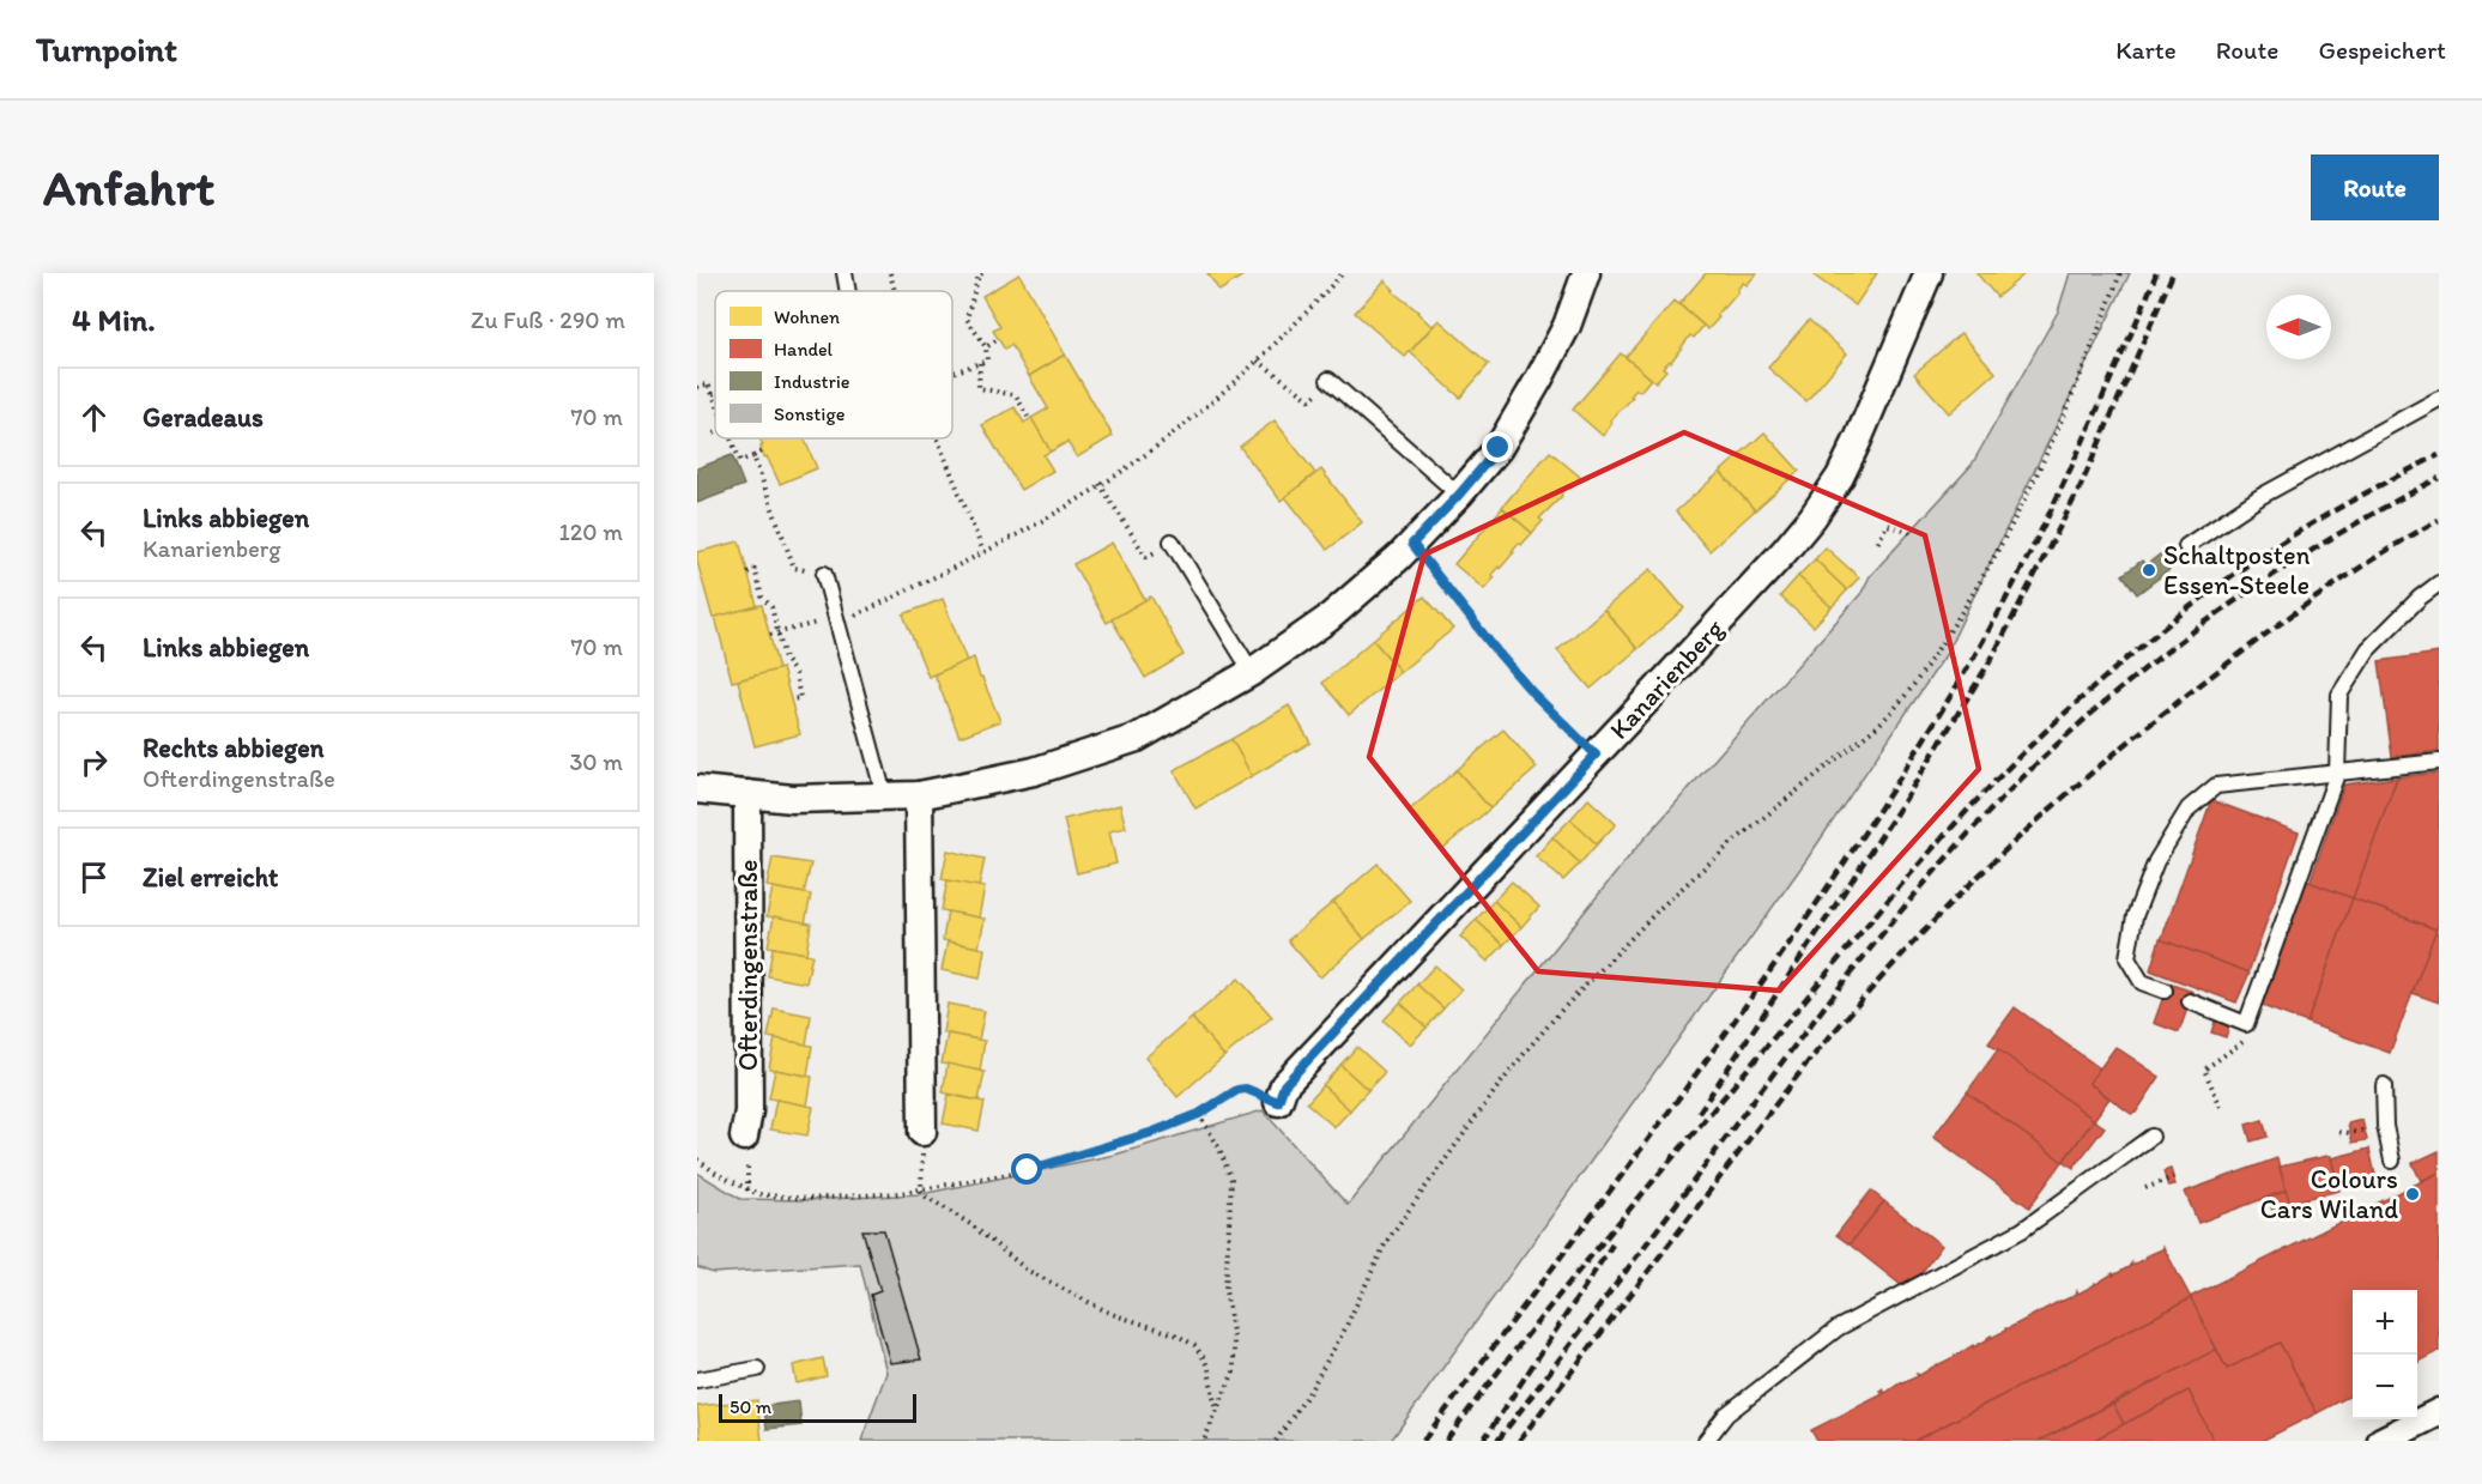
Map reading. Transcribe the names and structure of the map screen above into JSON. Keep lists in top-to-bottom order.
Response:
{
  "streets": {
    "street": ["Kanarienberg", "Ofterdingenstraße"]
  },
  "places": ["Schaltposten Essen-Steele", "Colours Cars Wiland"],
  "legend": [
    "Wohnen",
    "Handel",
    "Industrie",
    "Sonstige"
  ],
  "scale_bar": "50 m",
  "north": "left",
  "page": {
    "header": "Turnpoint",
    "nav": ["Karte", "Route", "Gespeichert"],
    "buttons": "Route",
    "title": "Anfahrt",
    "heading": ["4 Min.", "Zu Fuß · 290 m"],
    "list": [
      ["Geradeaus", "70 m"],
      ["Links abbiegen", "Kanarienberg", "120 m"],
      ["Links abbiegen", "70 m"],
      ["Rechts abbiegen", "Ofterdingenstraße", "30 m"],
      "Ziel erreicht"
    ],
    "map_buttons": ["+", "−"],
    "scale": "50 m"
  }
}
